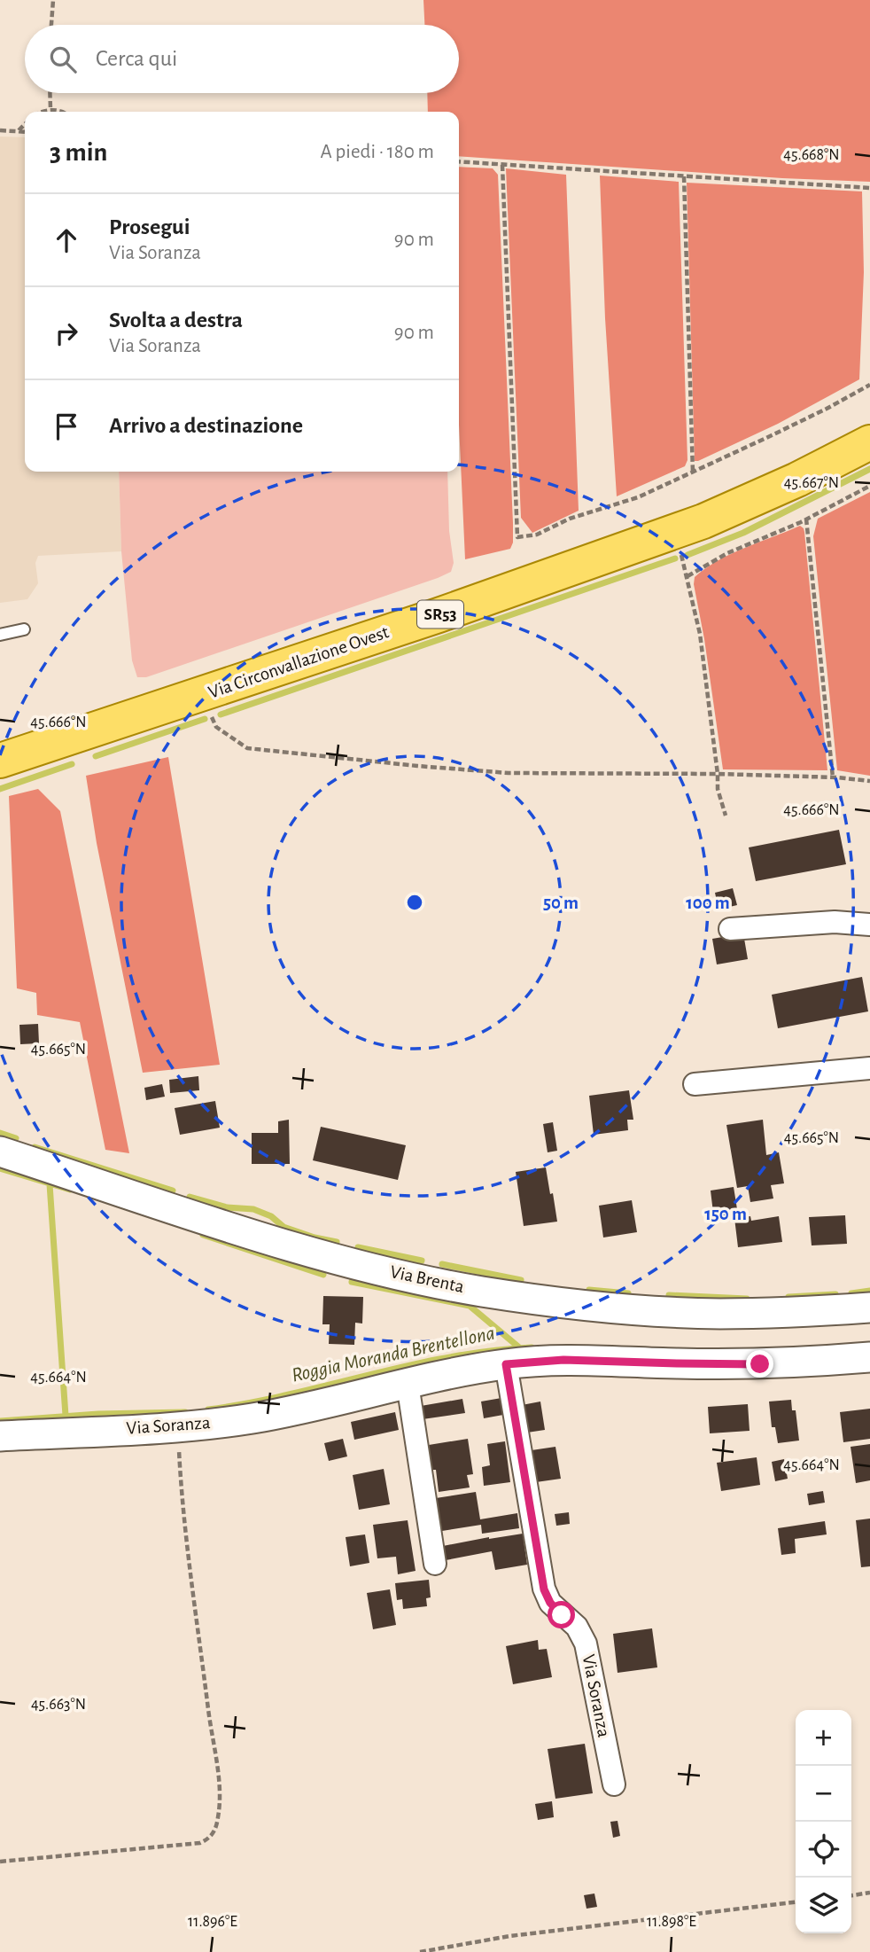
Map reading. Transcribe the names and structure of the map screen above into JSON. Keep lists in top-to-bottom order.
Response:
{
  "streets": {
    "main road": [
      "SR53",
      "Via Circonvallazione Ovest",
      "Via Brenta",
      "Via Soranza"
    ]
  },
  "water": ["Roggia Moranda Brentellona"],
  "page": {
    "search": "Cerca qui",
    "heading": ["3 min", "A piedi · 180 m"],
    "list": [
      ["Prosegui", "Via Soranza", "90 m"],
      ["Svolta a destra", "Via Soranza", "90 m"],
      "Arrivo a destinazione"
    ],
    "map_buttons": ["+", "−"]
  },
  "coordinates": [
    "45.668°N",
    "45.667°N",
    "45.666°N",
    "45.665°N",
    "45.664°N",
    "45.663°N",
    "11.896°E",
    "11.898°E"
  ],
  "rings": ["50 m", "100 m", "150 m"]
}
